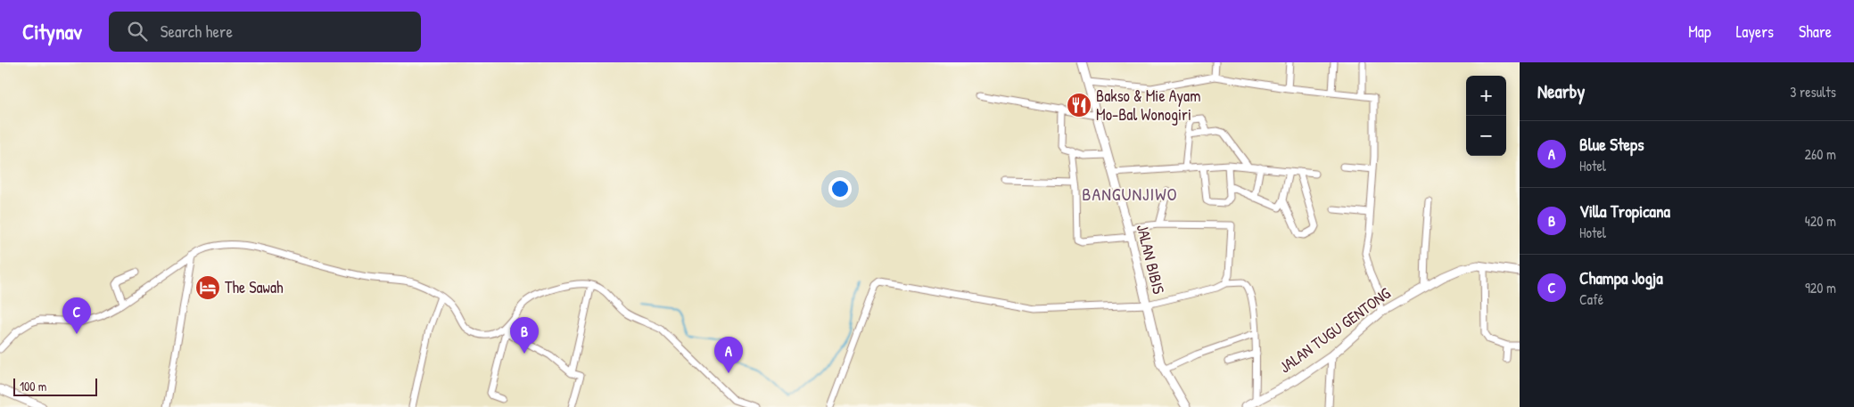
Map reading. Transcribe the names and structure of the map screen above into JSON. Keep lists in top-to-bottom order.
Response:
{
  "streets": {
    "main road": ["JALAN BIBIS", "JALAN TUGU GENTONG"]
  },
  "districts": ["BANGUNJIWO"],
  "places": {
    "restaurant": ["Bakso & Mie Ayam Mo-Bal Wonogiri"],
    "hotel": ["The Sawah"]
  },
  "scale_bar": "100 m",
  "page": {
    "header": "Citynav",
    "search": "Search here",
    "nav": ["Map", "Layers", "Share"],
    "heading": ["Nearby", "3 results"],
    "map_buttons": ["+", "−"],
    "list": [
      {
        "mark": "A",
        "name": "Blue Steps",
        "note": "Hotel",
        "value": "260 m"
      },
      {
        "mark": "B",
        "name": "Villa Tropicana",
        "note": "Hotel",
        "value": "420 m"
      },
      {
        "mark": "C",
        "name": "Champa Jogja",
        "note": "Café",
        "value": "920 m"
      }
    ],
    "pins": ["C", "B", "A"],
    "scale": "100 m"
  }
}
